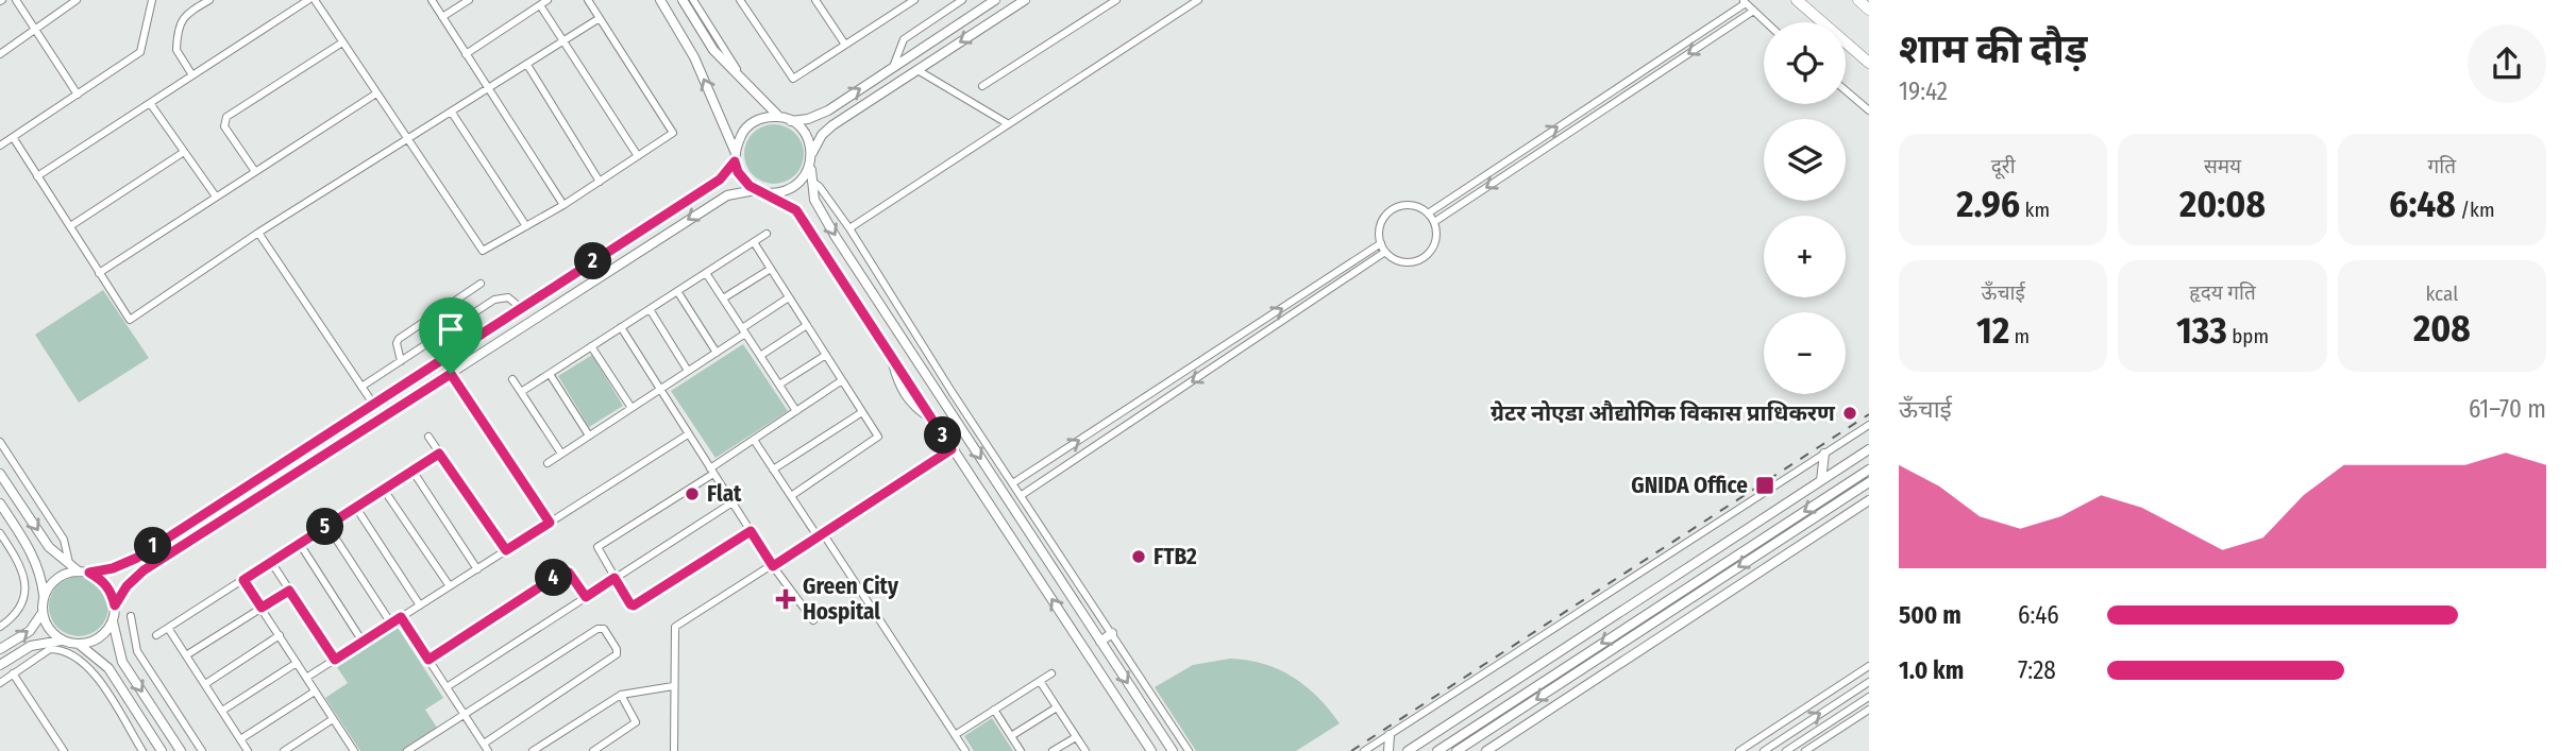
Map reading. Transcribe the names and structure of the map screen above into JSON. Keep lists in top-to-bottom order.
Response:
{
  "places": {
    "other": ["ग्रेटर नोएडा औद्योगिक विकास प्राधिकरण", "Flat", "FTB2"],
    "transit": ["GNIDA Office"],
    "health": ["Green City Hospital"]
  },
  "page": {
    "heading": ["शाम की दौड़", "19:42"],
    "map_buttons": ["+", "−"],
    "stats": [
      ["दूरी", "2.96 km"],
      ["समय", "20:08"],
      ["गति", "6:48 /km"],
      ["ऊँचाई", "12 m"],
      ["हृदय गति", "133 bpm"],
      ["kcal", "208"]
    ],
    "pins": [
      "2",
      "3",
      "5",
      "1",
      "4"
    ],
    "chart": ["ऊँचाई", "61–70 m"],
    "list": [
      {
        "name": "500 m",
        "note": "6:46"
      },
      {
        "name": "1.0 km",
        "note": "7:28"
      }
    ]
  }
}
